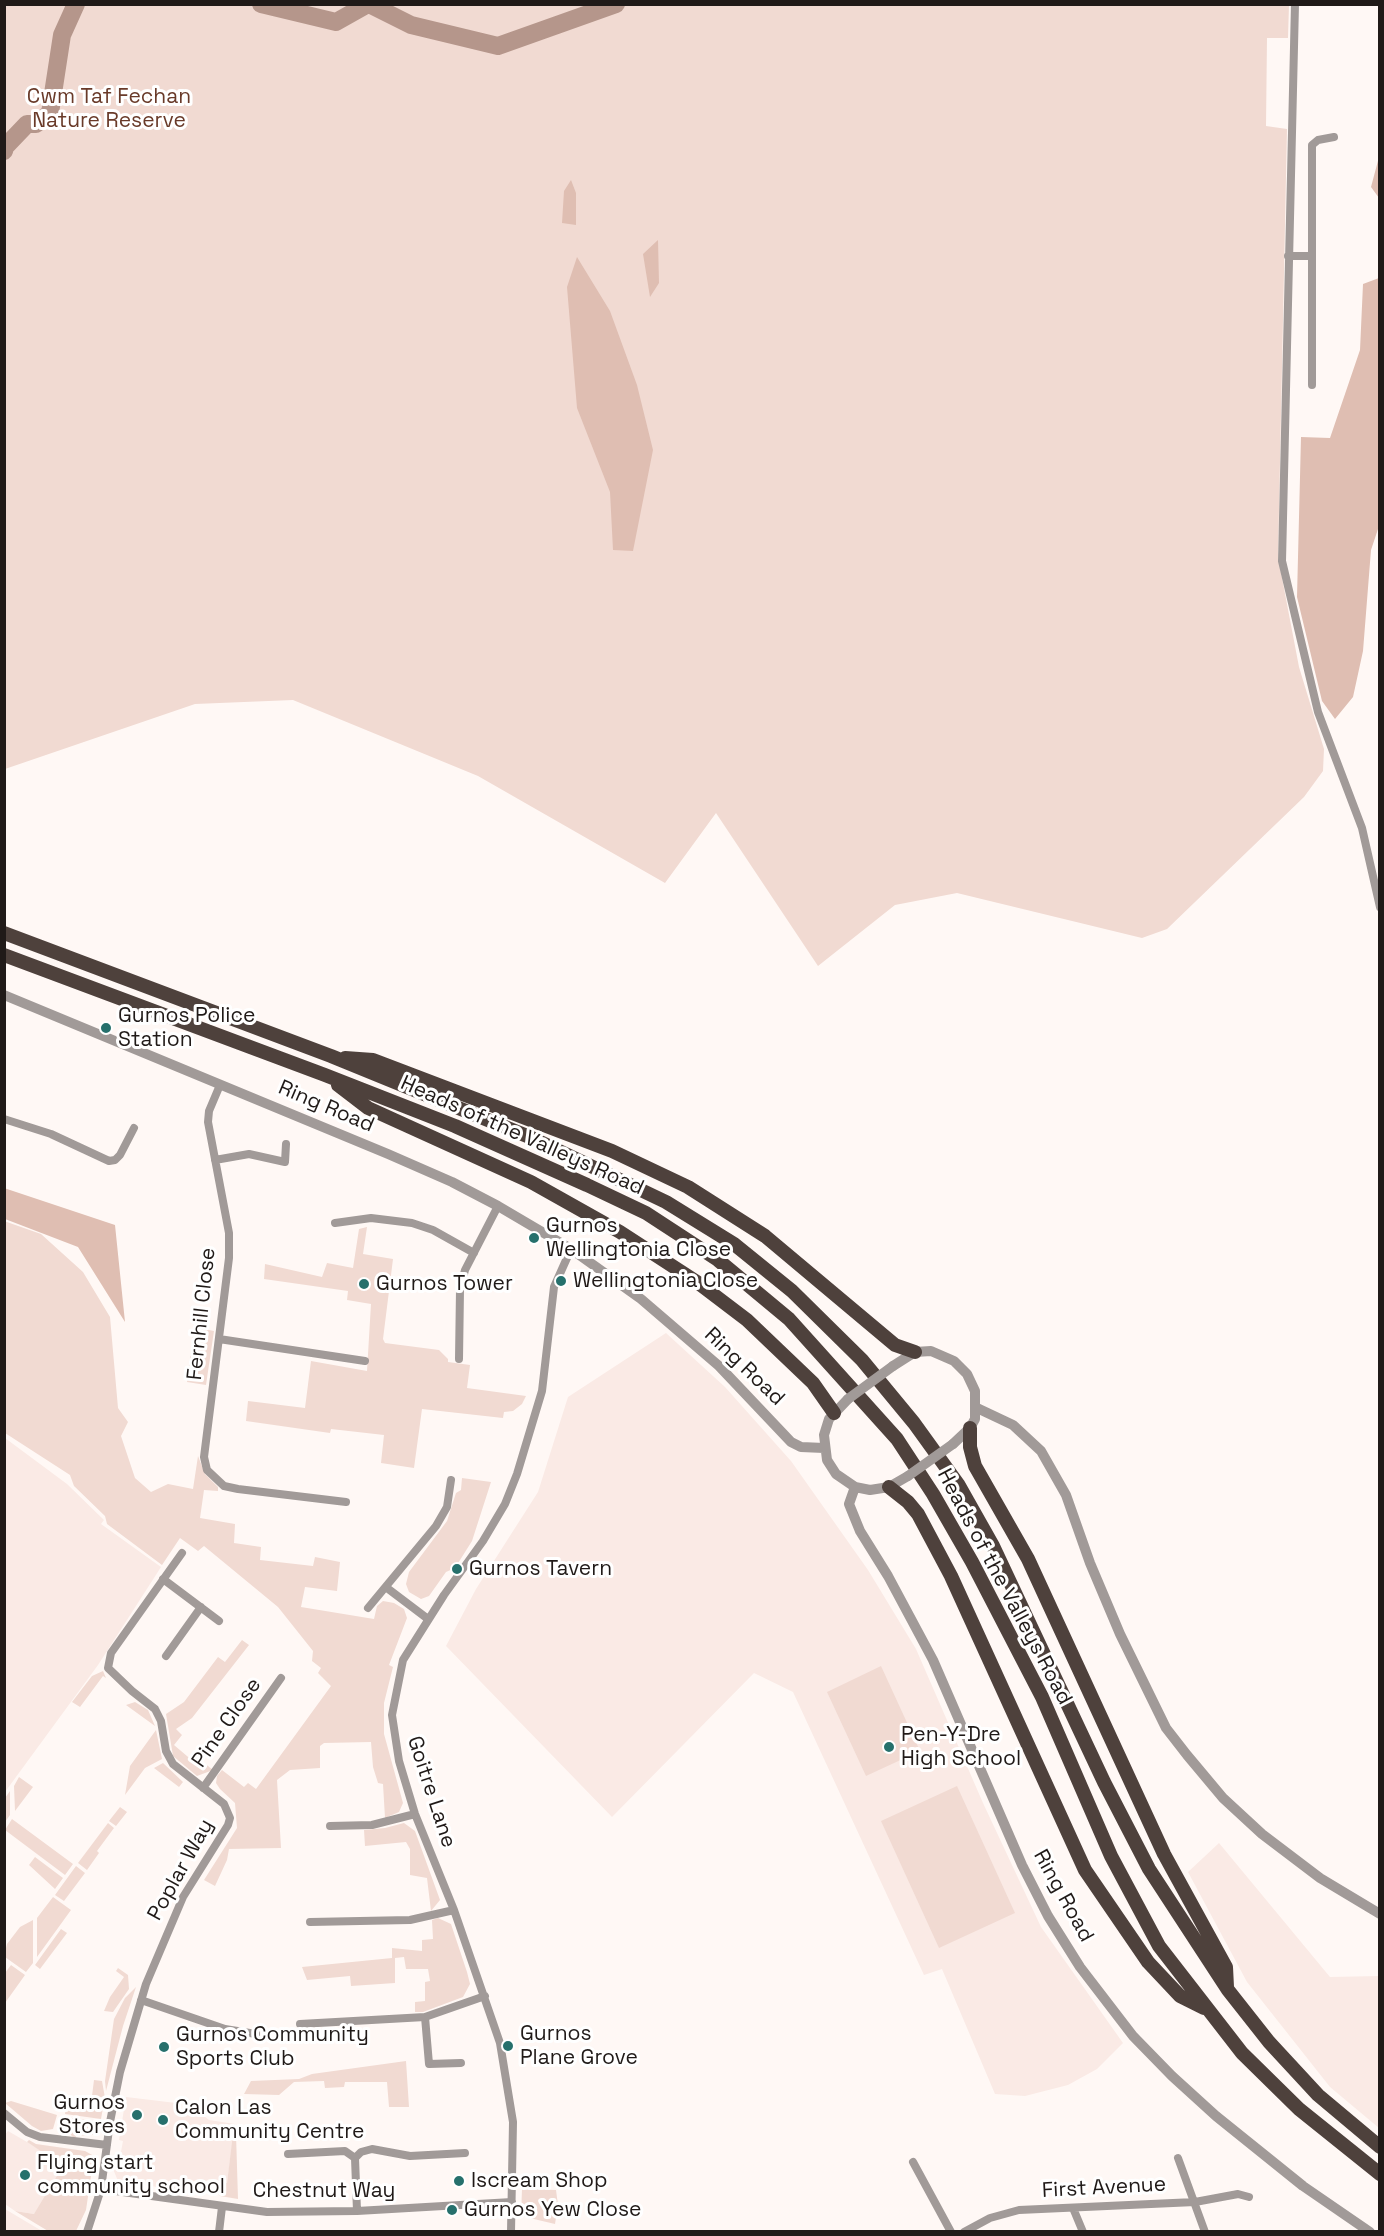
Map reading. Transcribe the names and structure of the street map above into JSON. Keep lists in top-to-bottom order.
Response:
{
  "streets": {
    "highway": ["Heads of the Valleys Road"],
    "street": [
      "Ring Road",
      "Fernhill Close",
      "Pine Close",
      "Goitre Lane",
      "Poplar Way",
      "First Avenue",
      "Chestnut Way"
    ]
  },
  "crossings": [
    ["Ring Road", "Fernhill Close"],
    ["Ring Road", "Goitre Lane"],
    ["Pine Close", "Poplar Way"],
    ["Goitre Lane", "Chestnut Way"],
    ["Poplar Way", "Chestnut Way"]
  ],
  "parks": ["Cwm Taf Fechan Nature Reserve"],
  "places": [
    "Gurnos Police Station",
    "Gurnos Wellingtonia Close",
    "Wellingtonia Close",
    "Gurnos Tower",
    "Gurnos Tavern",
    "Pen-Y-Dre High School",
    "Gurnos Plane Grove",
    "Gurnos Community Sports Club",
    "Gurnos Stores",
    "Calon Las Community Centre",
    "Flying start community school",
    "Iscream Shop",
    "Gurnos Yew Close"
  ]
}
